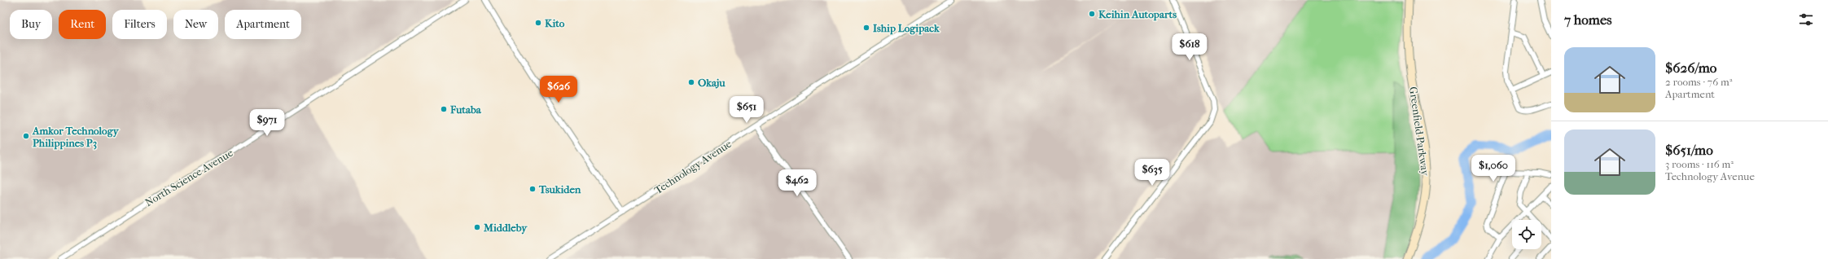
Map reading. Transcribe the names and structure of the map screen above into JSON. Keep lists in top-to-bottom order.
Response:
{
  "streets": {
    "main road": ["Greenfield Parkway"],
    "street": ["Technology Avenue", "North Science Avenue"]
  },
  "places": [
    "Keihin Autoparts",
    "Kito",
    "Iship Logipack",
    "Okaju",
    "Futaba",
    "Amkor Technology Philippines P3",
    "Tsukiden",
    "Middleby"
  ],
  "page": {
    "heading": "7 homes",
    "chip": [
      "Buy",
      "Rent",
      "Filters",
      "New",
      "Apartment"
    ],
    "price": [
      "$618",
      "$626",
      "$651",
      "$971",
      "$1,060",
      "$635",
      "$462"
    ],
    "list": [
      {
        "name": "$626/mo",
        "note": "2 rooms · 76 m² · Apartment"
      },
      {
        "name": "$651/mo",
        "note": "3 rooms · 116 m² · Technology Avenue"
      }
    ]
  }
}
